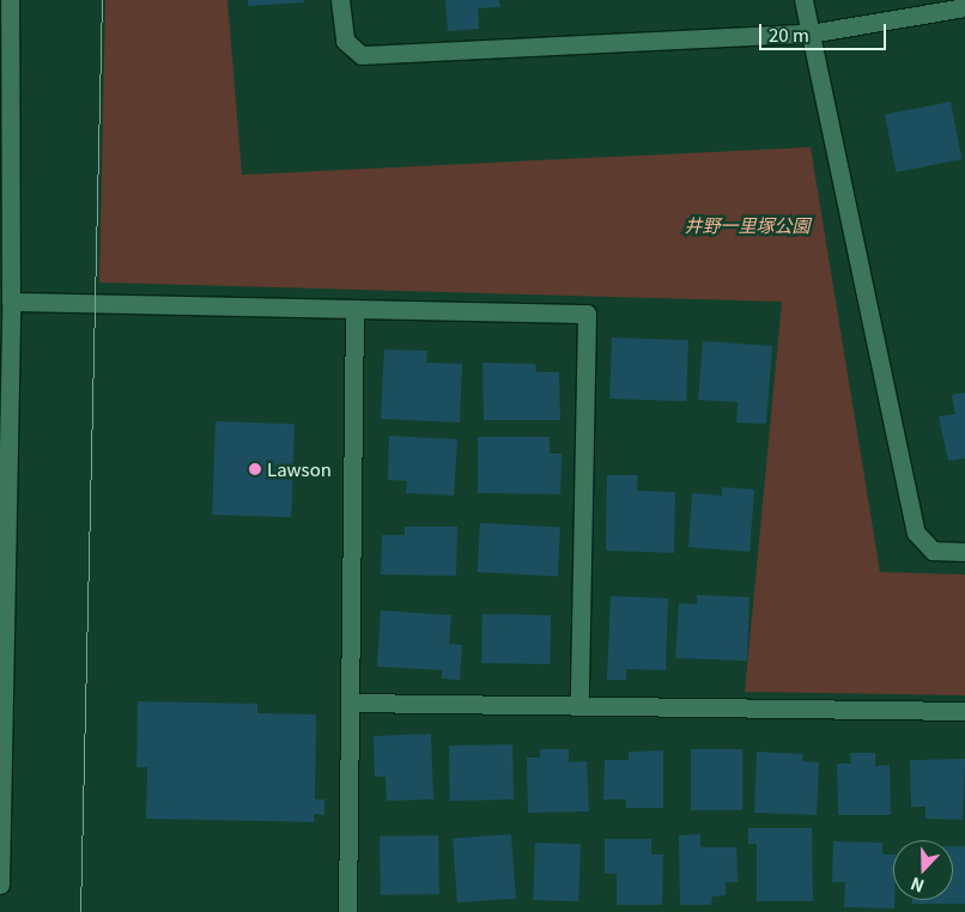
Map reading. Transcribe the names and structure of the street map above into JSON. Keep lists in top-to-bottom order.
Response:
{
  "parks": ["井野一里塚公園"],
  "places": ["Lawson"],
  "scale_bar": "20 m",
  "north": "bottom"
}
